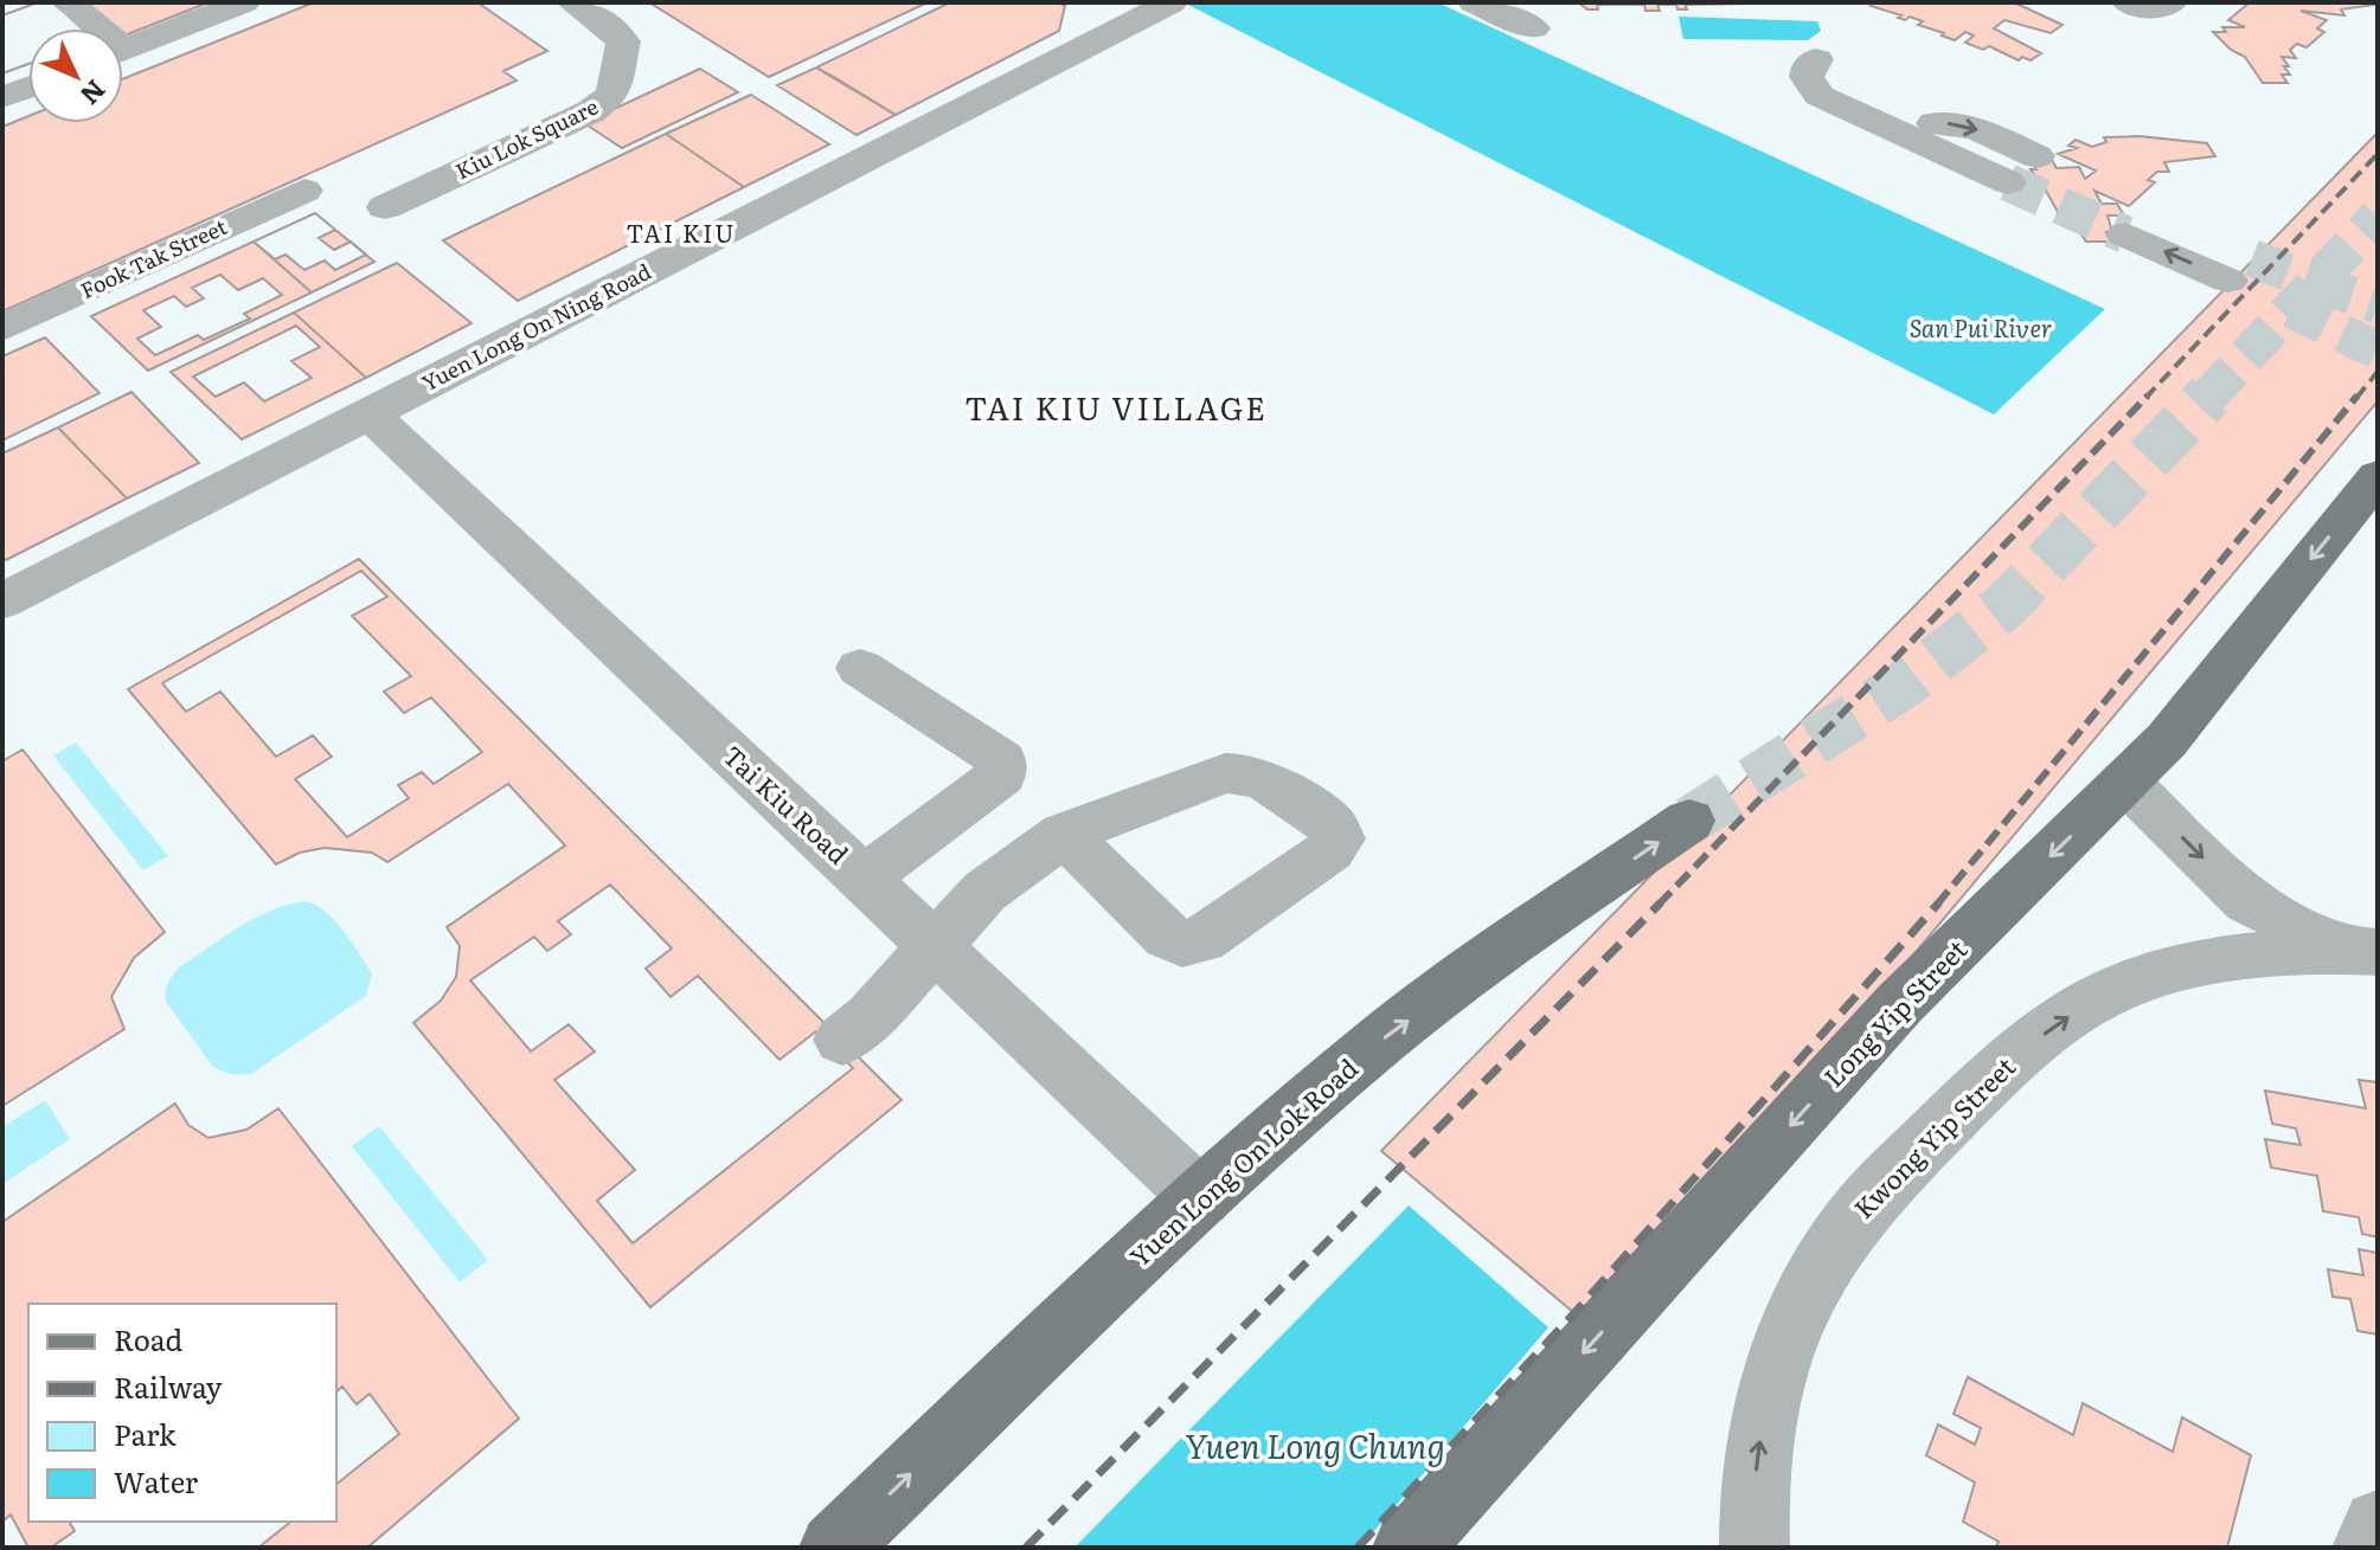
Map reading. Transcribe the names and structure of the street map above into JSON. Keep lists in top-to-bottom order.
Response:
{
  "streets": {
    "main road": ["Long Yip Street", "Yuen Long On Lok Road"],
    "street": [
      "Kiu Lok Square",
      "Fook Tak Street",
      "Yuen Long On Ning Road",
      "Tai Kiu Road",
      "Kwong Yip Street"
    ]
  },
  "crossings": [
    ["Yuen Long On Ning Road", "Tai Kiu Road"],
    ["Tai Kiu Road", "Yuen Long On Lok Road"],
    ["Long Yip Street", "Kwong Yip Street"]
  ],
  "one_way": ["Long Yip Street", "Yuen Long On Lok Road"],
  "districts": ["TAI KIU", "TAI KIU VILLAGE"],
  "water": ["San Pui River", "Yuen Long Chung"],
  "legend": [
    "Road",
    "Railway",
    "Park",
    "Water"
  ],
  "north": "bottom right"
}
